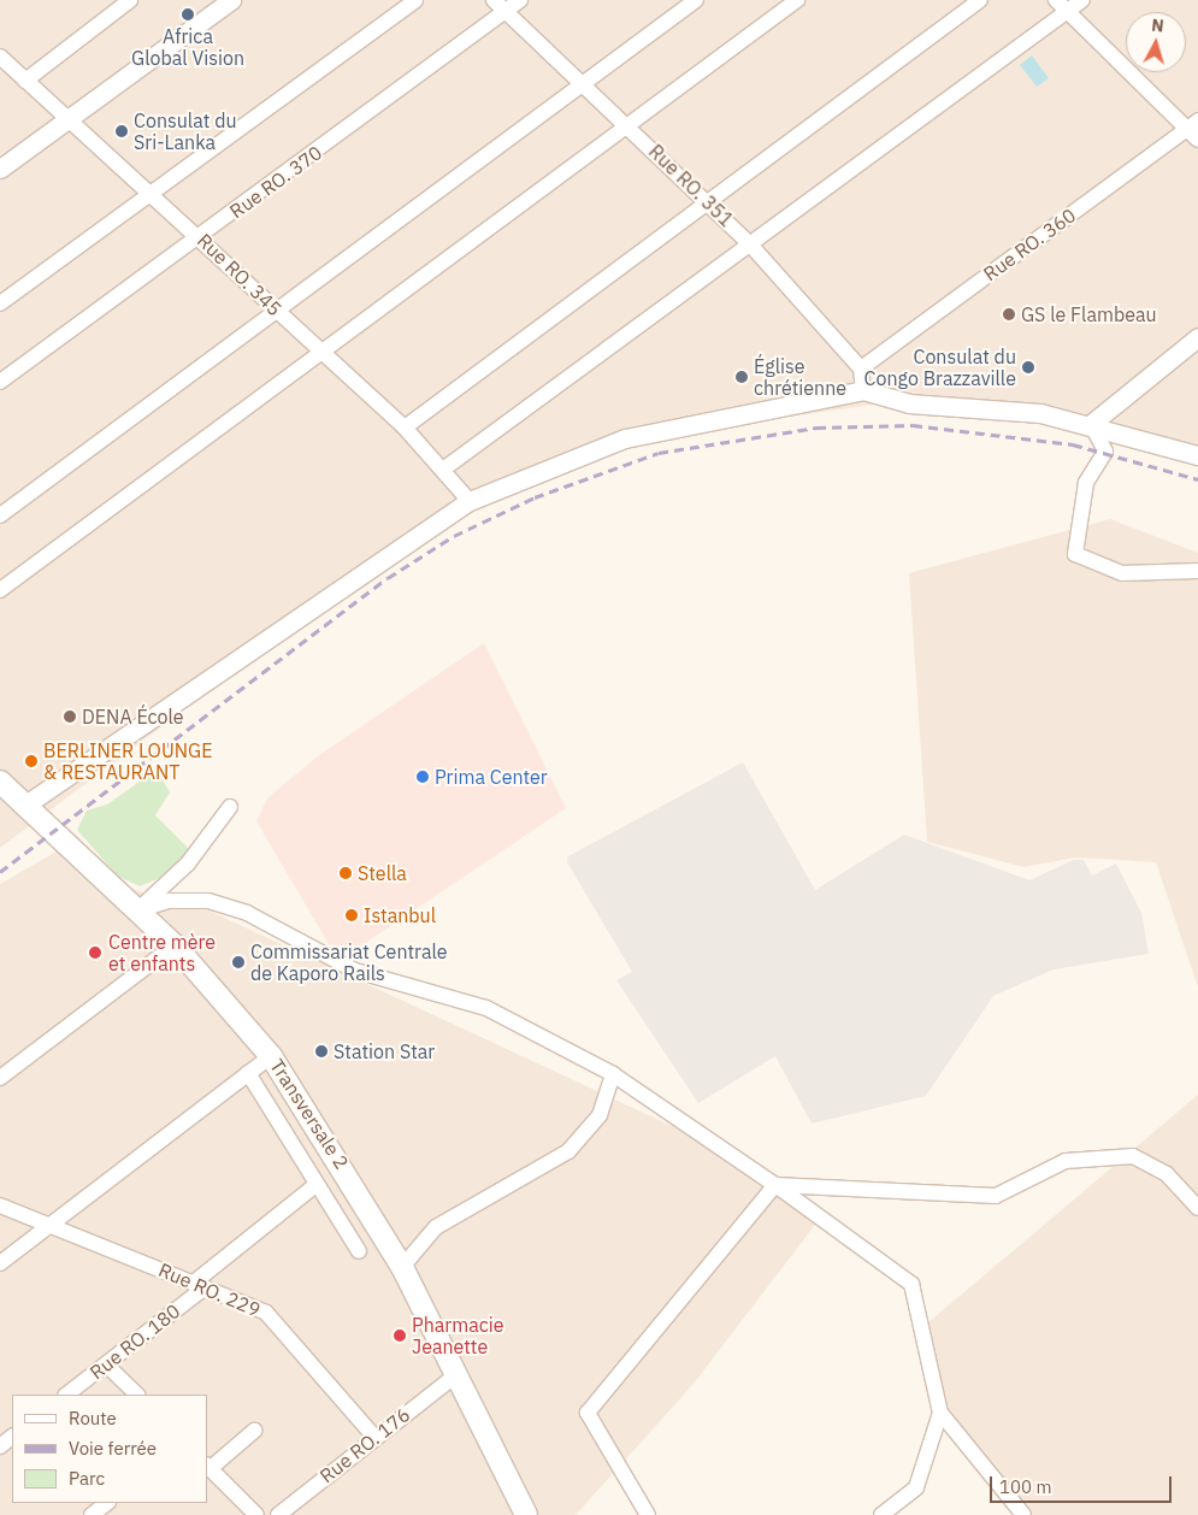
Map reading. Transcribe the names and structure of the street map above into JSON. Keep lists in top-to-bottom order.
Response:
{
  "streets": {
    "main road": ["Transversale 2"],
    "street": [
      "Rue RO. 370",
      "Rue RO. 351",
      "Rue RO. 360",
      "Rue RO. 345",
      "Rue RO. 229",
      "Rue RO. 180",
      "Rue RO. 176"
    ]
  },
  "crossings": [
    ["Rue RO. 370", "Rue RO. 351"],
    ["Rue RO. 370", "Rue RO. 345"],
    ["Rue RO. 351", "Rue RO. 360"],
    ["Transversale 2", "Rue RO. 176"],
    ["Rue RO. 229", "Rue RO. 180"],
    ["Rue RO. 229", "Rue RO. 176"]
  ],
  "places": [
    "Africa Global Vision",
    "Consulat du Sri-Lanka",
    "GS le Flambeau",
    "Consulat du Congo Brazzaville",
    "Église chrétienne",
    "DENA École",
    "BERLINER LOUNGE & RESTAURANT",
    "Prima Center",
    "Stella",
    "Istanbul",
    "Centre mère et enfants",
    "Commissariat Centrale de Kaporo Rails",
    "Station Star",
    "Pharmacie Jeanette"
  ],
  "legend": ["Route", "Voie ferrée", "Parc"],
  "scale_bar": "100 m",
  "north": "top"
}
